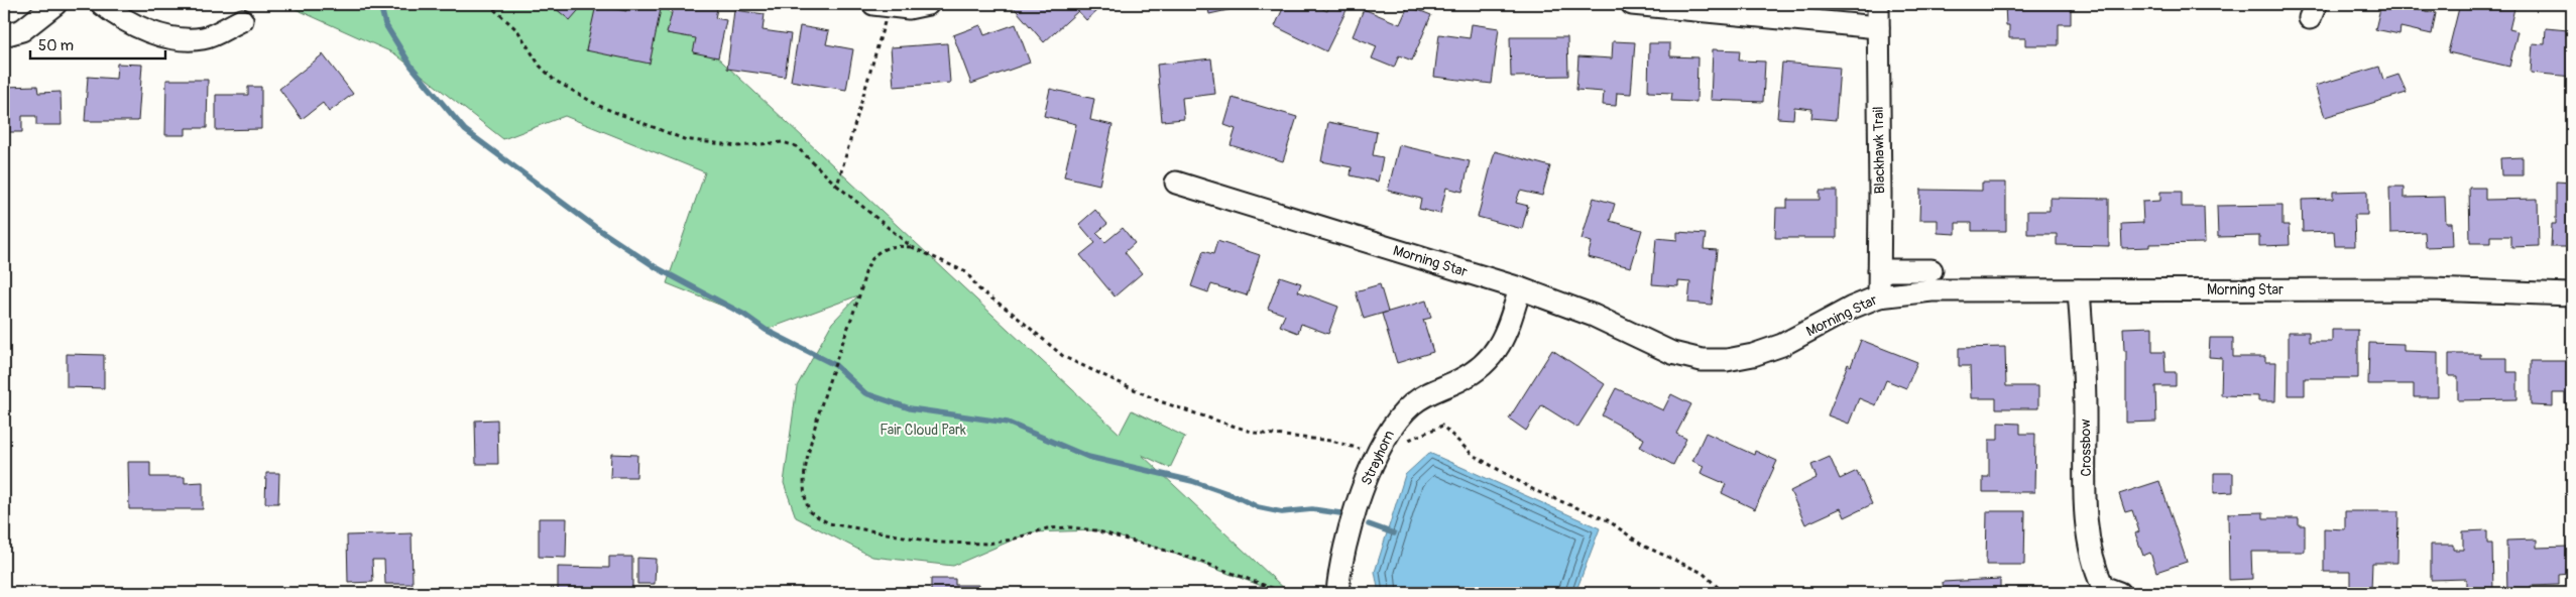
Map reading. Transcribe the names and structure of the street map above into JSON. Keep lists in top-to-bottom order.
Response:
{
  "streets": {
    "street": [
      "Blackhawk Trail",
      "Morning Star",
      "Crossbow",
      "Strayhorn"
    ]
  },
  "crossings": [
    ["Blackhawk Trail", "Morning Star"],
    ["Morning Star", "Crossbow"],
    ["Morning Star", "Strayhorn"]
  ],
  "parks": ["Fair Cloud Park"],
  "scale_bar": "50 m"
}
